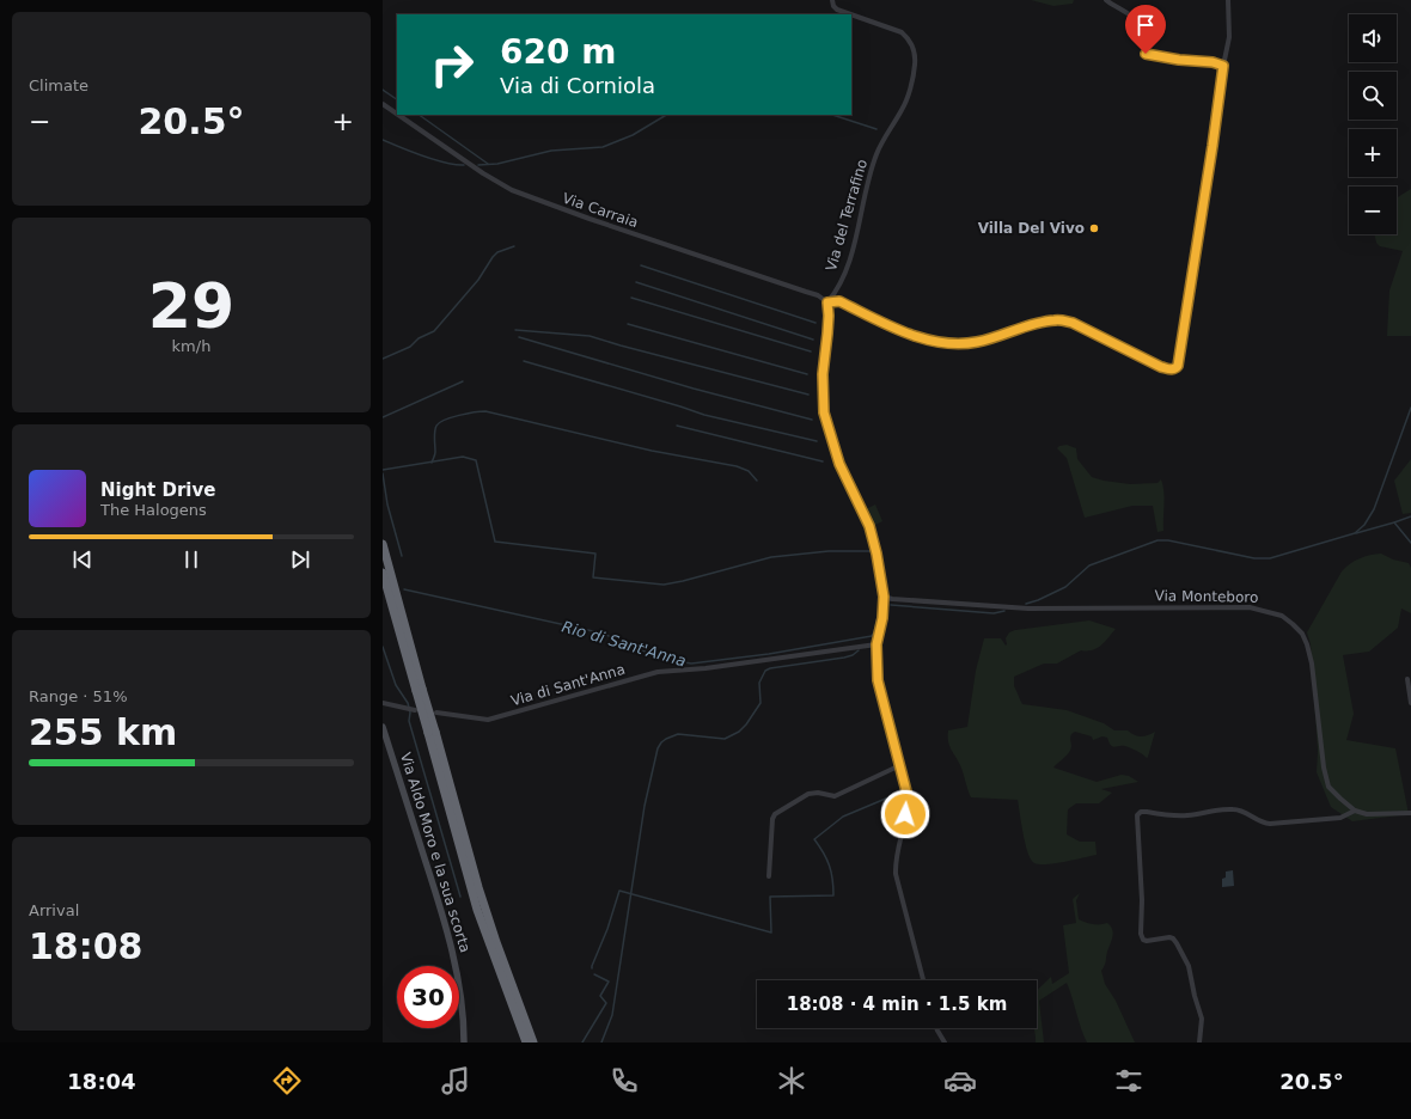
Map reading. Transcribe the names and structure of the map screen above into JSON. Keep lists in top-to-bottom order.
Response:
{
  "streets": {
    "main road": ["Via Aldo Moro e la sua scorta"],
    "street": [
      "Via Carraia",
      "Via del Terrafino",
      "Via Monteboro",
      "Via di Sant'Anna"
    ]
  },
  "crossings": [
    ["Via Carraia", "Via del Terrafino"]
  ],
  "water": ["Rio di Sant'Anna"],
  "places": ["Villa Del Vivo"],
  "page": {
    "tile": [
      "Climate",
      ["29", "km/h"],
      ["Range · 51%", "255 km"],
      ["Arrival", "18:08"]
    ],
    "map_buttons": ["+", "−"],
    "turn": ["620 m", "Via di Corniola"],
    "heat": ["−", "20.5°", "+"],
    "song": ["Night Drive", "The Halogens"],
    "limit": "30",
    "trip": "18:08 · 4 min · 1.5 km",
    "tabs": ["18:04", "20.5°"]
  }
}
